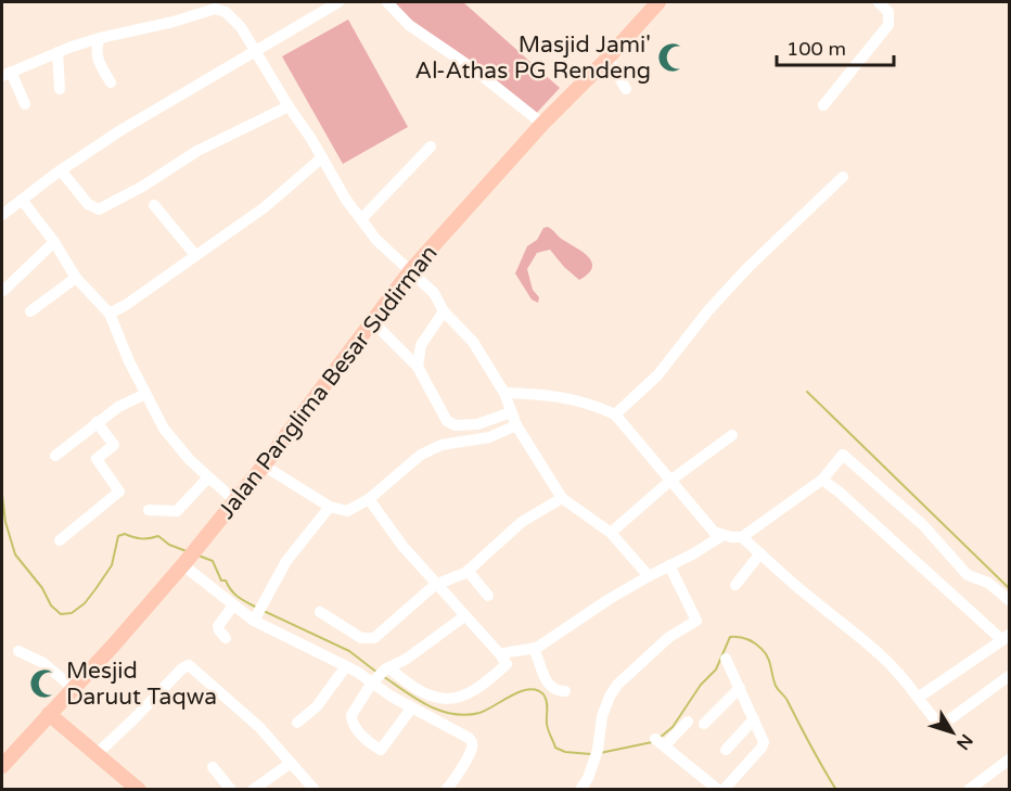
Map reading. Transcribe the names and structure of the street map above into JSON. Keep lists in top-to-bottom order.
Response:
{
  "streets": {
    "main road": ["Jalan Panglima Besar Sudirman"]
  },
  "places": {
    "mosque": ["Masjid Jami' Al-Athas PG Rendeng", "Mesjid Daruut Taqwa"]
  },
  "scale_bar": "100 m",
  "north": "bottom right"
}
